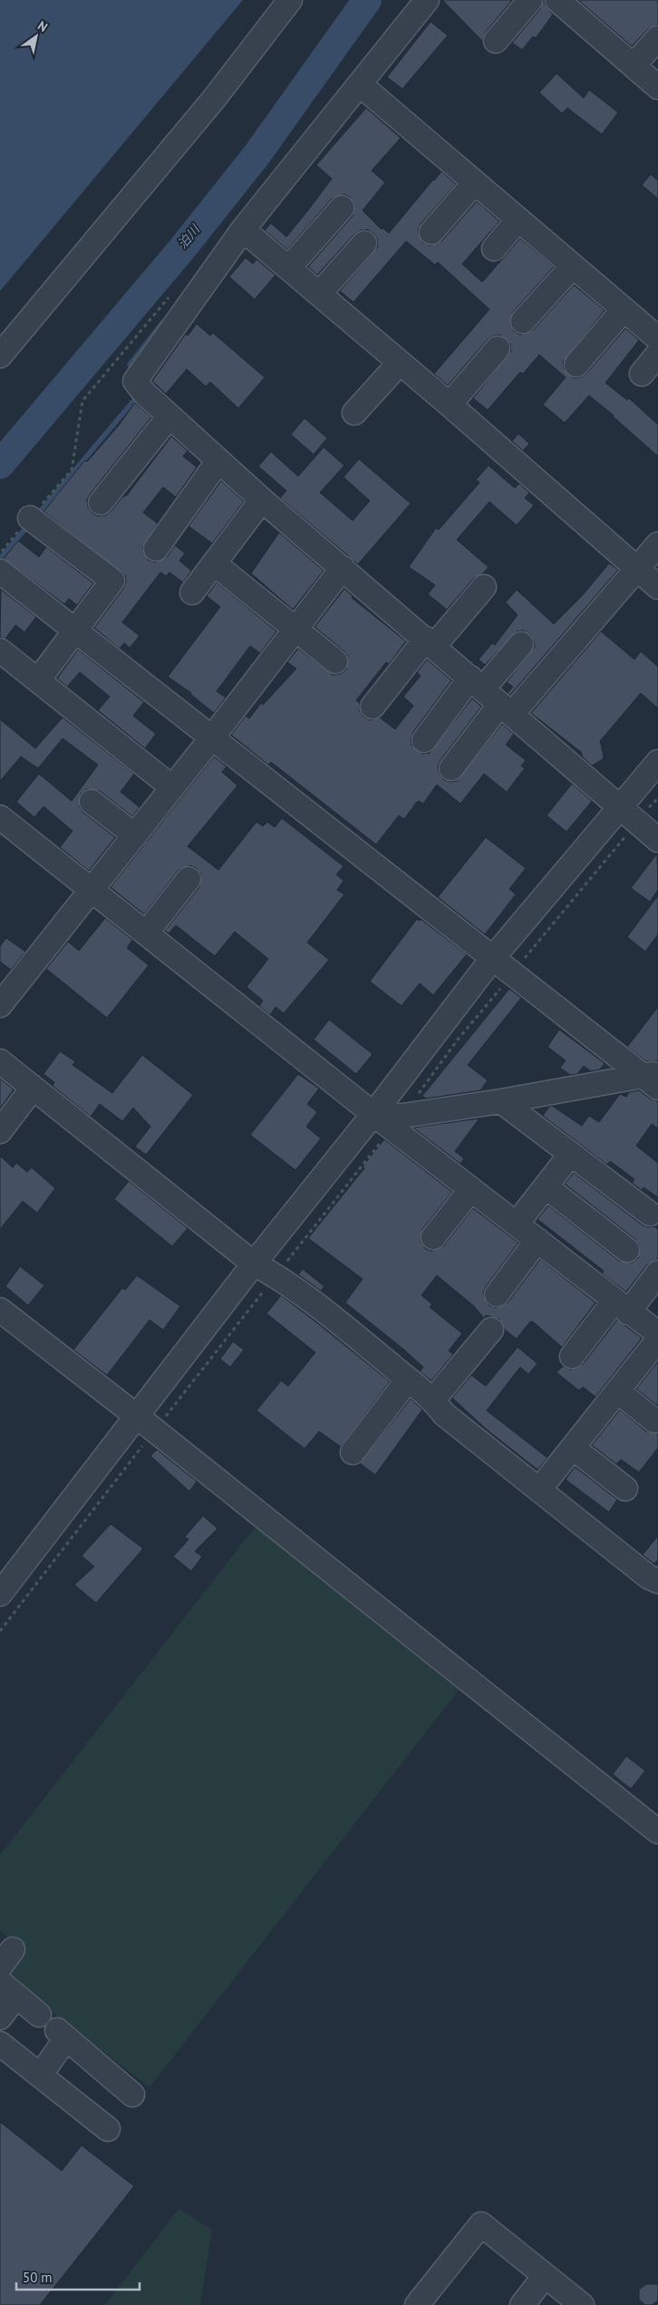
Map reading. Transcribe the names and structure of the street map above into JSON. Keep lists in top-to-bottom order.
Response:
{
  "water": ["泊川"],
  "scale_bar": "50 m",
  "north": "top right"
}
